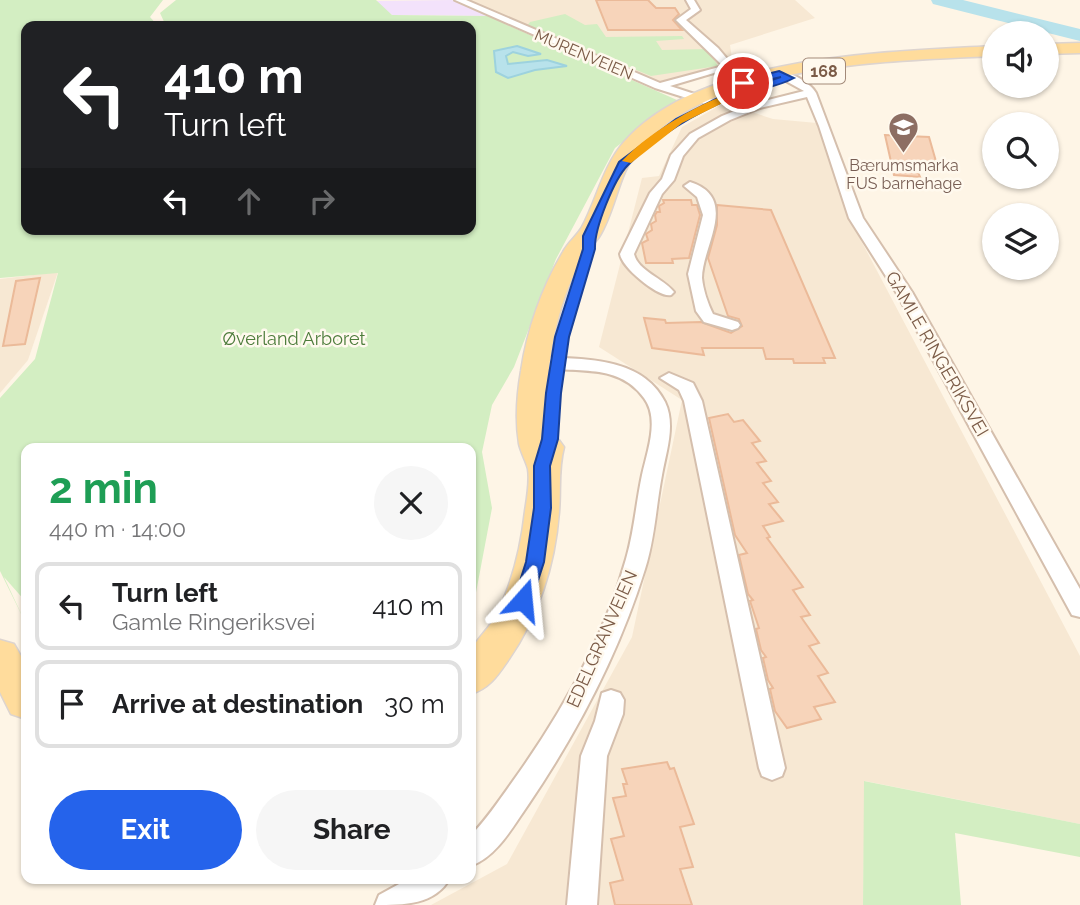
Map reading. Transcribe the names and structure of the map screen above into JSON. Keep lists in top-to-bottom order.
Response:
{
  "streets": {
    "main road": ["168"],
    "street": ["MURENVEIEN", "GAMLE RINGERIKSVEI", "EDELGRANVEIEN"]
  },
  "crossings": [
    ["MURENVEIEN", "168"],
    ["168", "EDELGRANVEIEN"]
  ],
  "parks": ["Øverland Arboret"],
  "places": {
    "school or university": ["Bærumsmarka FUS barnehage"]
  },
  "page": {
    "turn": ["410 m", "Turn left"],
    "heading": ["2 min", "440 m · 14:00"],
    "list": [
      {
        "name": "Turn left",
        "note": "Gamle Ringeriksvei",
        "value": "410 m"
      },
      {
        "name": "Arrive at destination",
        "value": "30 m"
      }
    ],
    "buttons": ["Exit", "Share"]
  }
}
